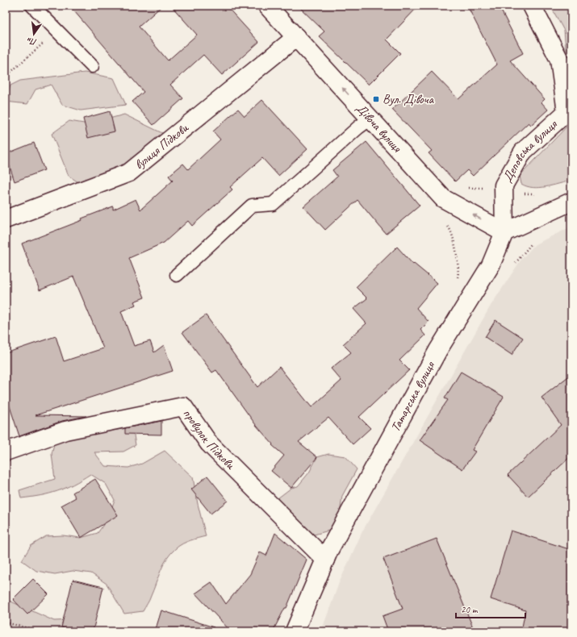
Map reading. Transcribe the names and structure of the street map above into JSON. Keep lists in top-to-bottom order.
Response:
{
  "streets": {
    "street": [
      "Дівоча вулиця",
      "вулиця Підкови",
      "Деповська вулиця",
      "Татарська вулиця",
      "провулок Підкови"
    ]
  },
  "crossings": [
    ["Дівоча вулиця", "вулиця Підкови"],
    ["Дівоча вулиця", "Деповська вулиця"],
    ["Дівоча вулиця", "Татарська вулиця"],
    ["Деповська вулиця", "Татарська вулиця"],
    ["Татарська вулиця", "провулок Підкови"]
  ],
  "one_way": ["Дівоча вулиця"],
  "places": {
    "transit": ["Вул. Дівоча"]
  },
  "scale_bar": "20 m",
  "north": "bottom"
}
